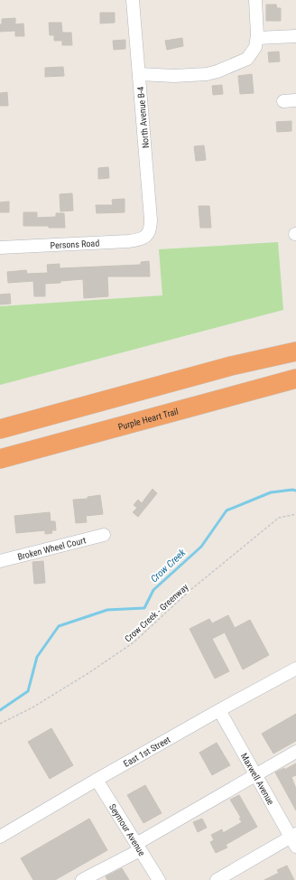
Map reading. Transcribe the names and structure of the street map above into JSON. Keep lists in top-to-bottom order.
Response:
{
  "streets": {
    "highway": ["Purple Heart Trail"],
    "street": [
      "North Avenue B-4",
      "Persons Road",
      "Broken Wheel Court",
      "East 1st Street",
      "Maxwell Avenue",
      "Seymour Avenue"
    ],
    "path": ["Crow Creek - Greenway"]
  },
  "crossings": [
    ["North Avenue B-4", "Persons Road"],
    ["East 1st Street", "Maxwell Avenue"],
    ["East 1st Street", "Seymour Avenue"]
  ],
  "water": ["Crow Creek"]
}
